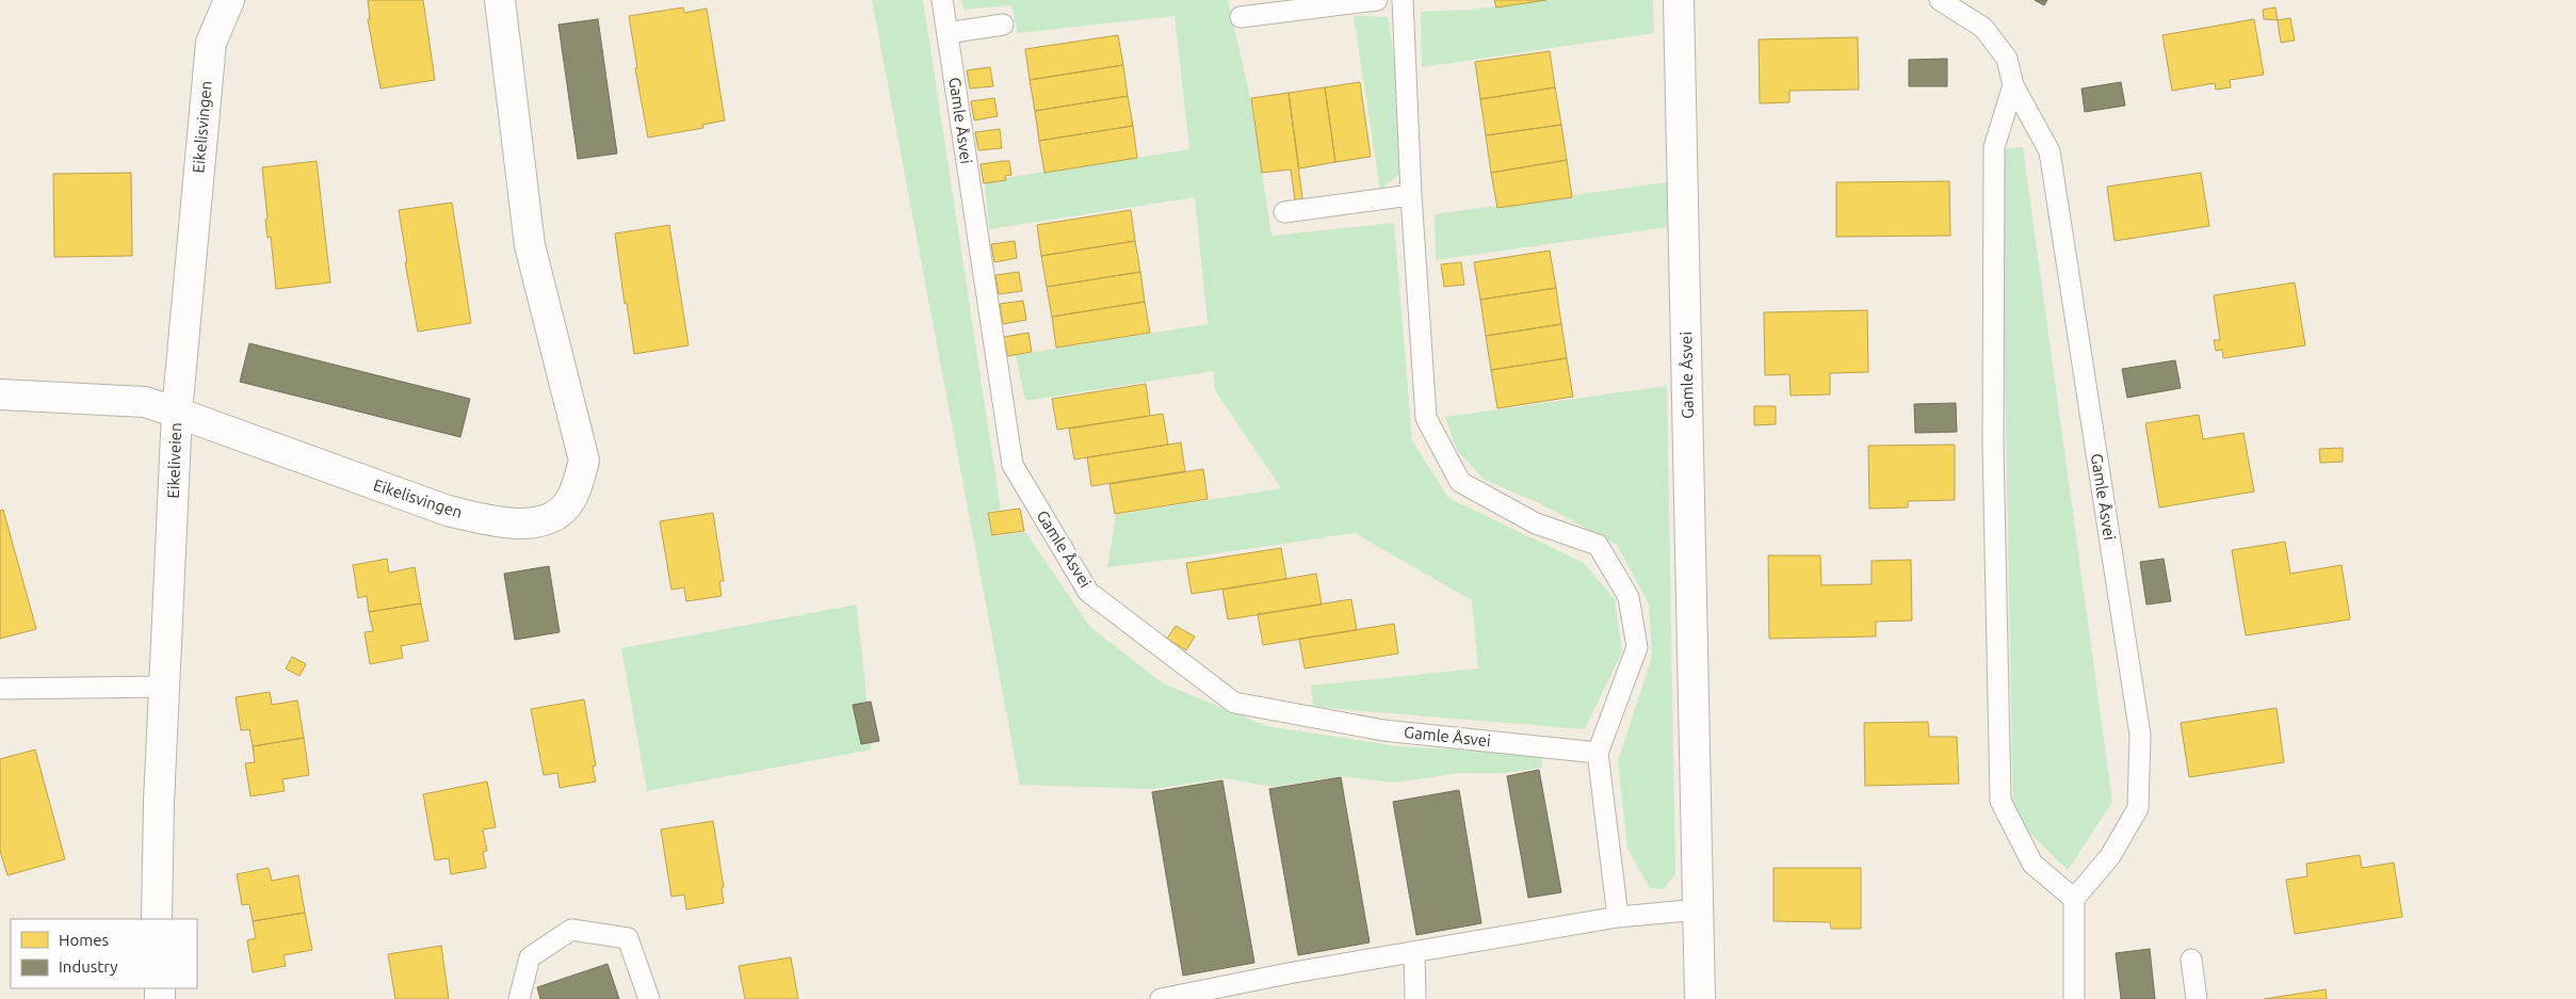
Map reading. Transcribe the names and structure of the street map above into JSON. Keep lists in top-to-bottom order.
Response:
{
  "streets": {
    "street": ["Gamle Åsvei", "Eikelisvingen", "Eikeliveien"]
  },
  "crossings": [
    ["Eikelisvingen", "Eikeliveien"]
  ],
  "legend": ["Homes", "Industry"]
}
